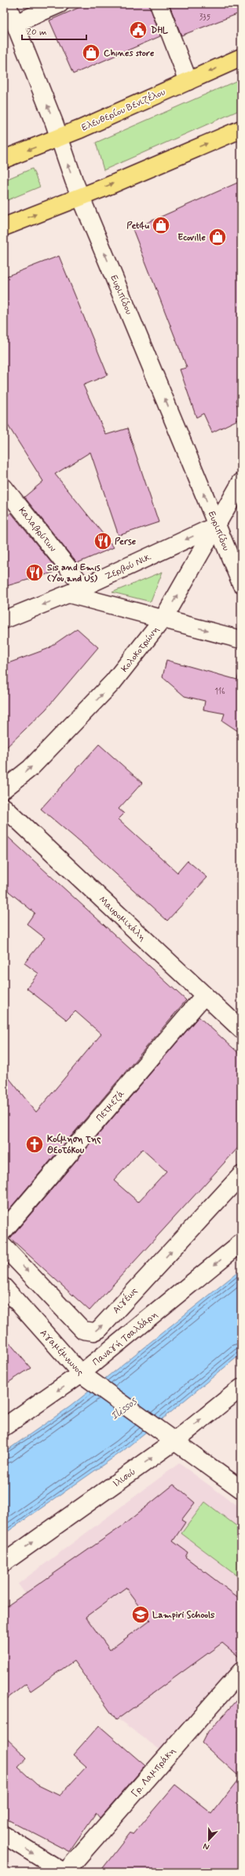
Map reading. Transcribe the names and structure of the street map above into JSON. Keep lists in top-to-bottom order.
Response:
{
  "streets": {
    "main road": ["Ελευθερίου Βενιζέλου"],
    "street": [
      "Ευριπίδου",
      "Καλαβρύτων",
      "Ζερβού Νικ.",
      "Κολοκοτρώνη",
      "Μαυρομιχάλη",
      "Πετμεζά",
      "Αιγέως",
      "Παναγή Τσαλδάρη",
      "Αγαμέμνωνος",
      "Ιλισού",
      "Γρ. Λαμπράκη"
    ]
  },
  "crossings": [
    ["Ελευθερίου Βενιζέλου", "Ευριπίδου"],
    ["Ευριπίδου", "Ζερβού Νικ."],
    ["Ευριπίδου", "Κολοκοτρώνη"],
    ["Καλαβρύτων", "Ζερβού Νικ."],
    ["Ζερβού Νικ.", "Κολοκοτρώνη"],
    ["Μαυρομιχάλη", "Πετμεζά"],
    ["Παναγή Τσαλδάρη", "Αγαμέμνωνος"],
    ["Αγαμέμνωνος", "Ιλισού"]
  ],
  "one_way": [
    "Ευριπίδου",
    "Ζερβού Νικ.",
    "Κολοκοτρώνη",
    "Παναγή Τσαλδάρη",
    "Ιλισού"
  ],
  "water": ["Ilissos"],
  "places": {
    "public building": ["DHL"],
    "shop": ["Chines store", "Pet4u", "Ecoville"],
    "restaurant": ["Perse", "Sis and Emis (You and Us)"],
    "church": ["Κοίμηση της Θεοτόκου"],
    "school or university": ["Lampiri Schools"]
  },
  "house_numbers": ["335", "116"],
  "scale_bar": "20 m",
  "north": "bottom"
}
